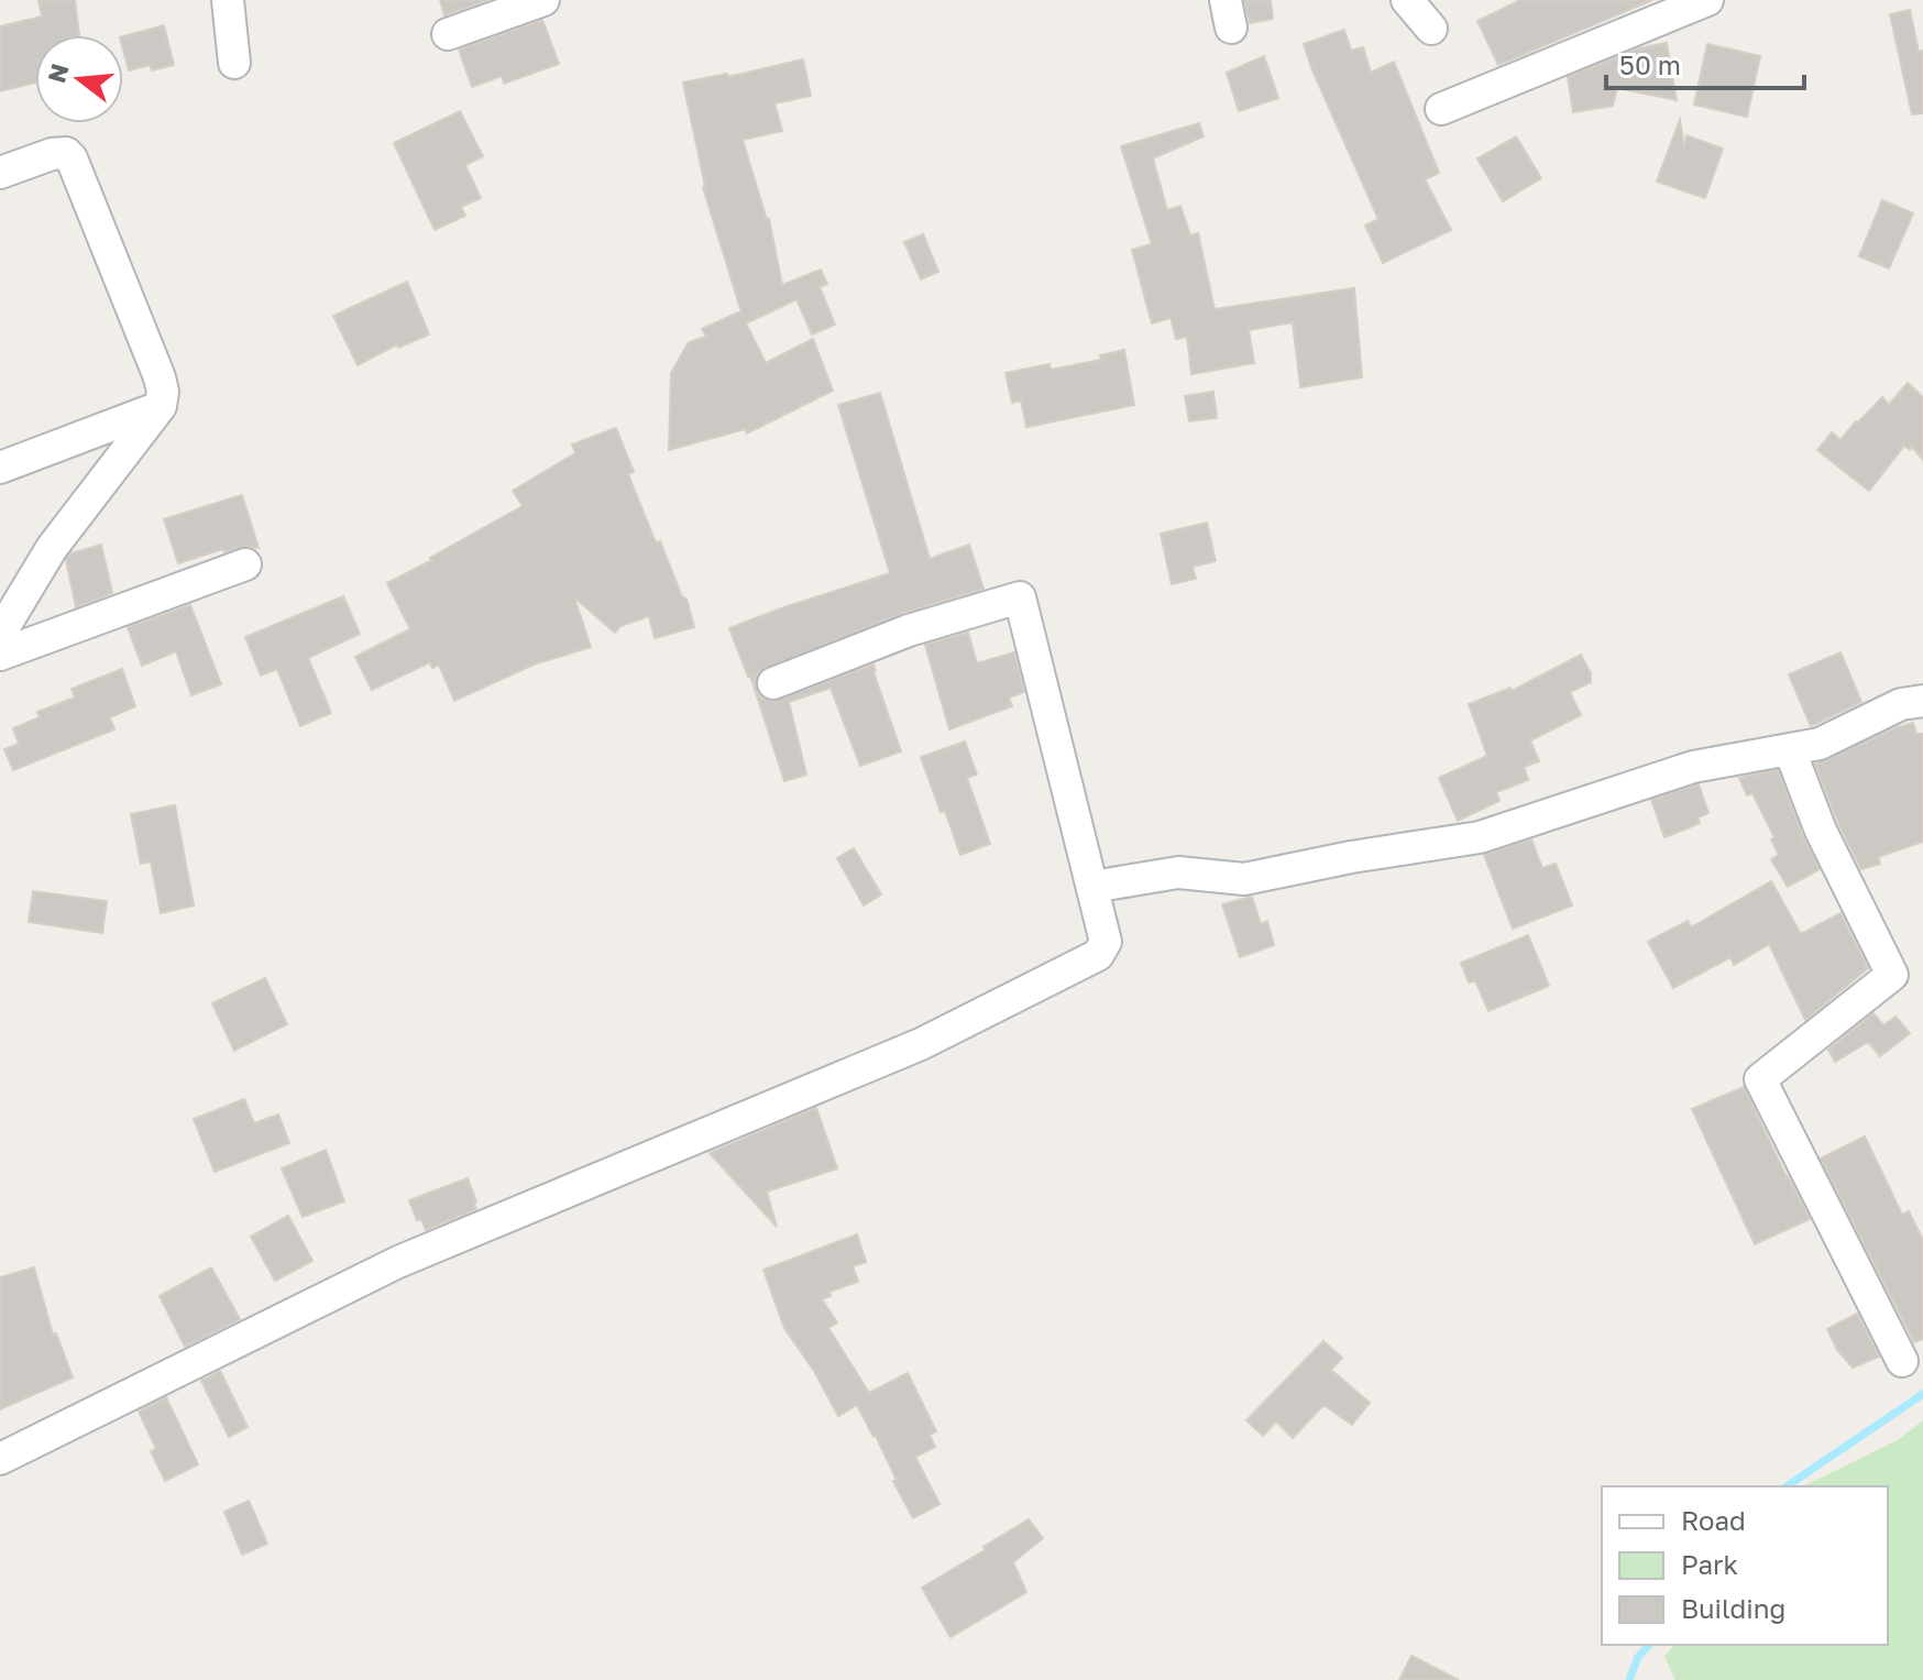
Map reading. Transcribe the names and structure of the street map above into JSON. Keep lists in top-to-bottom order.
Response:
{
  "legend": ["Road", "Park", "Building"],
  "scale_bar": "50 m",
  "north": "left"
}
